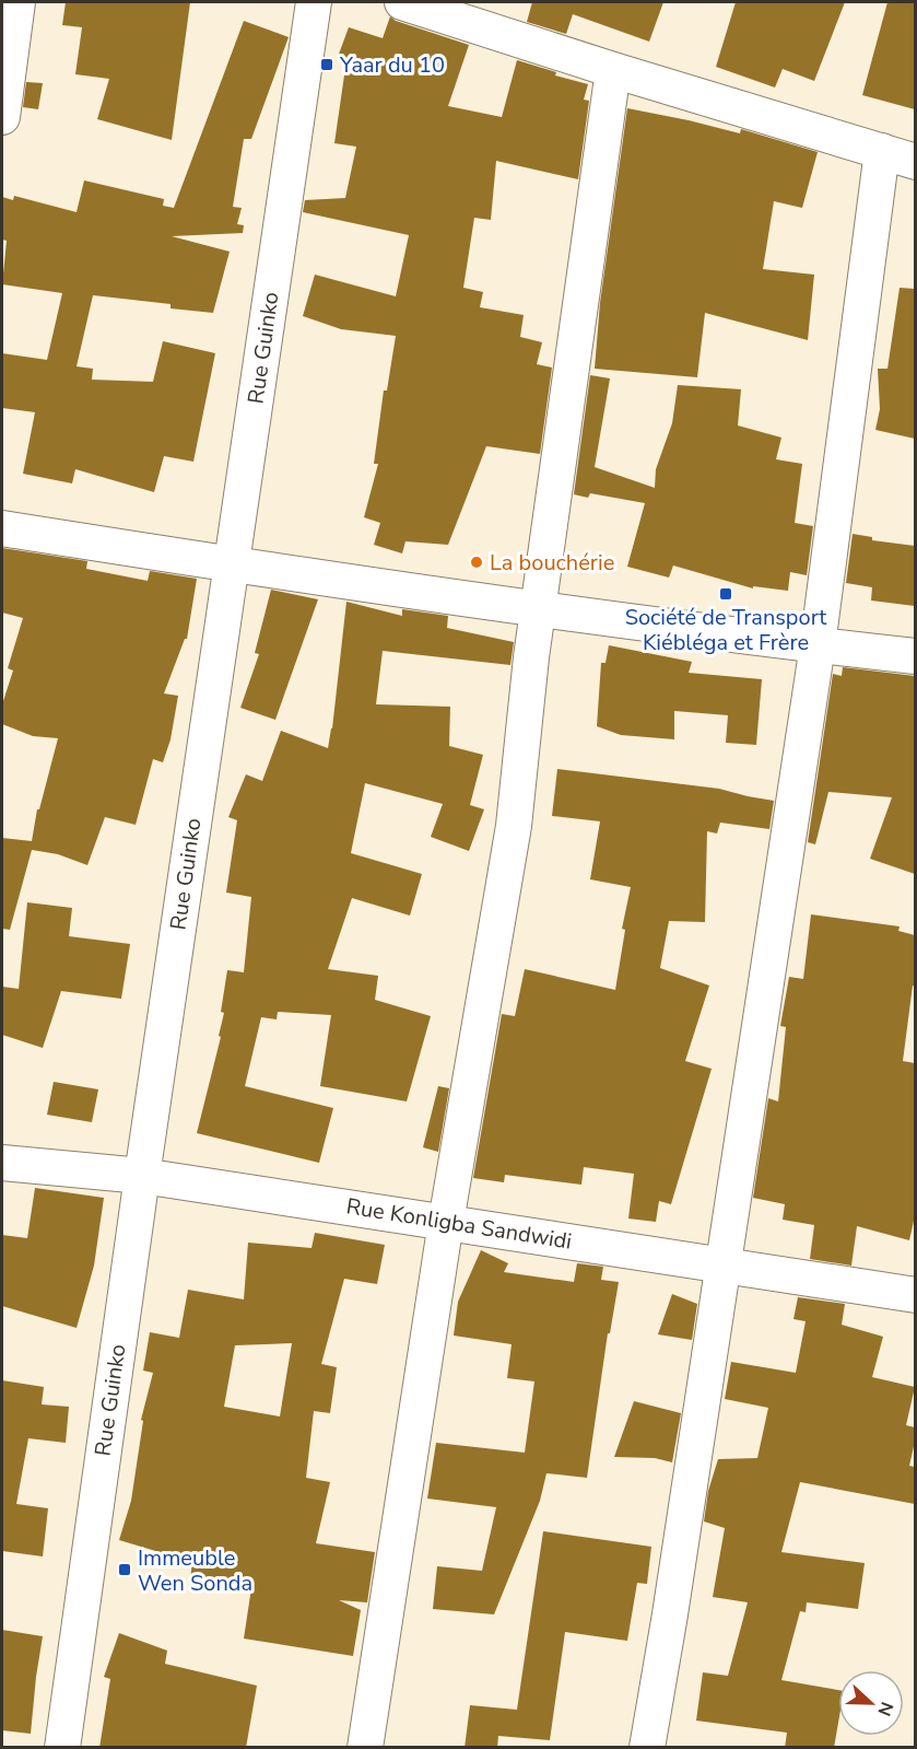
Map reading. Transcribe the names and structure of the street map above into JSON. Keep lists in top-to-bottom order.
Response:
{
  "streets": {
    "street": ["Rue Guinko", "Rue Konligba Sandwidi"]
  },
  "crossings": [
    ["Rue Guinko", "Rue Konligba Sandwidi"]
  ],
  "places": {
    "transit": ["Yaar du 10", "Société de Transport Kiébléga et Frère", "Immeuble Wen Sonda"],
    "other": ["La bouchérie"]
  },
  "north": "right"
}
